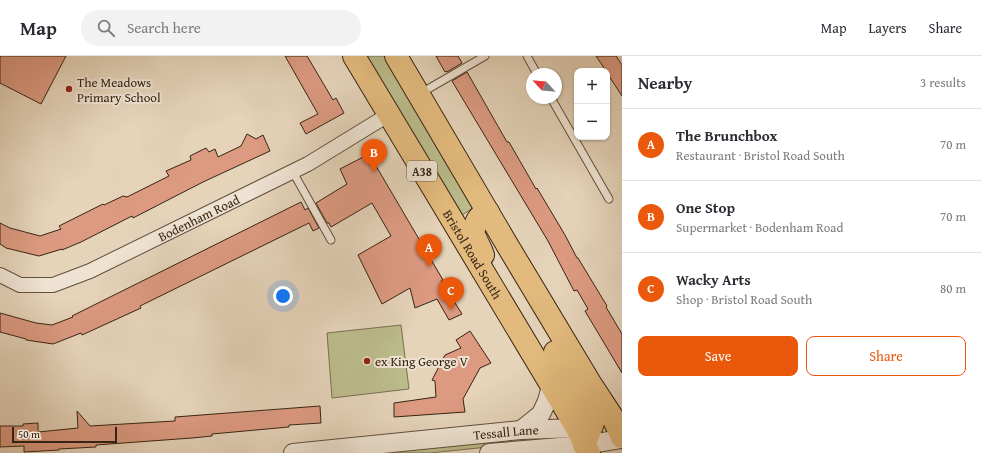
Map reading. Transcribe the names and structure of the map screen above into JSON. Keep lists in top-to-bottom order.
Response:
{
  "streets": {
    "highway": ["A38", "Bristol Road South"],
    "street": ["Bodenham Road", "Tessall Lane"]
  },
  "crossings": [
    ["A38", "Bristol Road South"],
    ["A38", "Tessall Lane"],
    ["Bodenham Road", "Bristol Road South"],
    ["Bristol Road South", "Tessall Lane"]
  ],
  "places": ["The Meadows Primary School", "ex King George V"],
  "scale_bar": "50 m",
  "north": "top left",
  "page": {
    "header": "Map",
    "search": "Search here",
    "nav": ["Map", "Layers", "Share"],
    "heading": ["Nearby", "3 results"],
    "map_buttons": ["+", "−"],
    "list": [
      {
        "mark": "A",
        "name": "The Brunchbox",
        "note": "Restaurant · Bristol Road South",
        "value": "70 m"
      },
      {
        "mark": "B",
        "name": "One Stop",
        "note": "Supermarket · Bodenham Road",
        "value": "70 m"
      },
      {
        "mark": "C",
        "name": "Wacky Arts",
        "note": "Shop · Bristol Road South",
        "value": "80 m"
      }
    ],
    "pins": ["B", "A", "C"],
    "buttons": ["Save", "Share"],
    "scale": "50 m"
  }
}
